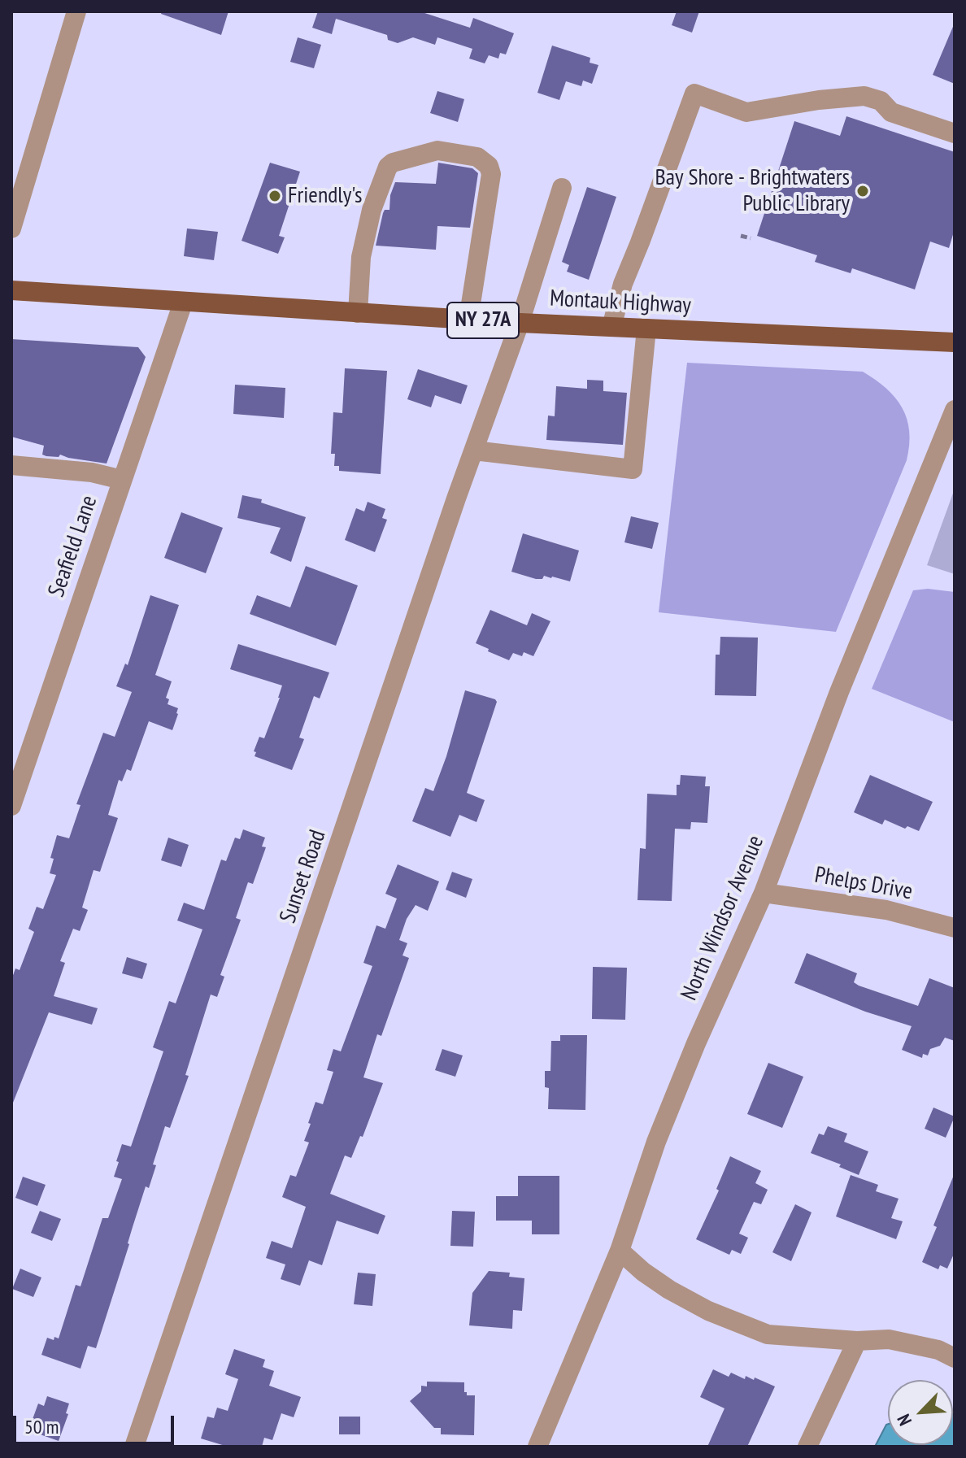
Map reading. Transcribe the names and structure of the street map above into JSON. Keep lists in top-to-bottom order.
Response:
{
  "streets": {
    "main road": ["Montauk Highway", "NY 27A"],
    "street": [
      "Seafield Lane",
      "Sunset Road",
      "Phelps Drive",
      "North Windsor Avenue"
    ]
  },
  "crossings": [
    ["Montauk Highway", "Seafield Lane"],
    ["Montauk Highway", "Sunset Road"],
    ["Phelps Drive", "North Windsor Avenue"]
  ],
  "places": ["Bay Shore - Brightwaters Public Library", "Friendly's"],
  "scale_bar": "50 m",
  "north": "bottom left"
}
